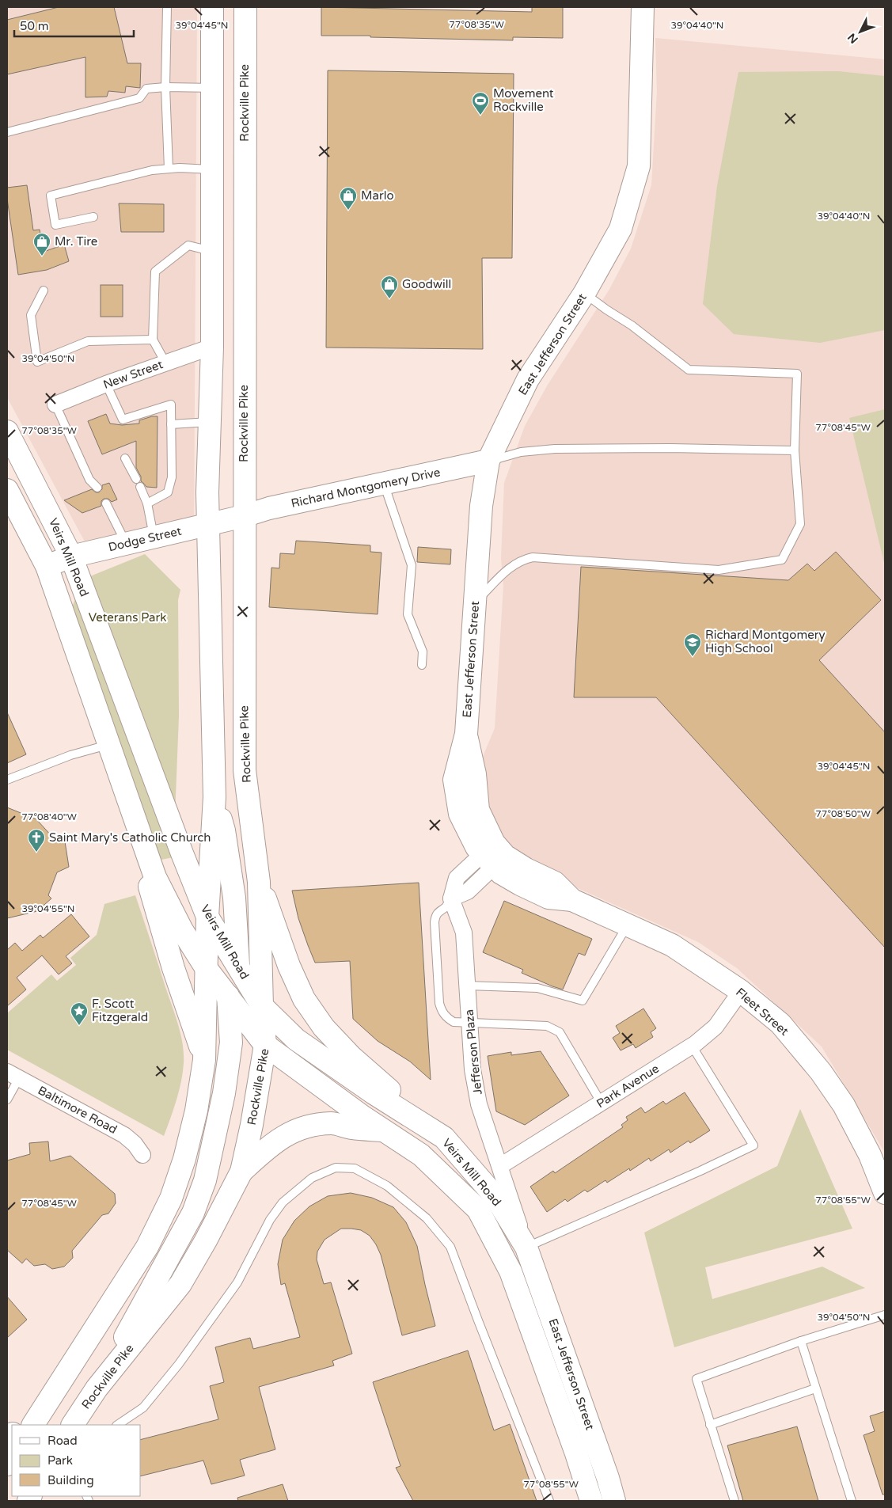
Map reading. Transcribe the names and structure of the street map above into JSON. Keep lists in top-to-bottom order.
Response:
{
  "streets": {
    "main road": [
      "Rockville Pike",
      "East Jefferson Street",
      "Richard Montgomery Drive",
      "Dodge Street",
      "Veirs Mill Road",
      "Fleet Street"
    ],
    "street": [
      "New Street",
      "Jefferson Plaza",
      "Park Avenue",
      "Baltimore Road"
    ]
  },
  "crossings": [
    ["Rockville Pike", "Richard Montgomery Drive"],
    ["Rockville Pike", "Dodge Street"],
    ["Rockville Pike", "Veirs Mill Road"],
    ["East Jefferson Street", "Richard Montgomery Drive"],
    ["East Jefferson Street", "Veirs Mill Road"],
    ["East Jefferson Street", "Fleet Street"],
    ["East Jefferson Street", "Jefferson Plaza"],
    ["Richard Montgomery Drive", "Dodge Street"],
    ["Dodge Street", "Veirs Mill Road"],
    ["Veirs Mill Road", "Jefferson Plaza"],
    ["Fleet Street", "Park Avenue"],
    ["Jefferson Plaza", "Park Avenue"]
  ],
  "parks": ["Veterans Park"],
  "places": {
    "sports": ["Movement Rockville"],
    "shop": ["Marlo", "Mr. Tire", "Goodwill"],
    "school or university": ["Richard Montgomery High School"],
    "church": ["Saint Mary's Catholic Church"],
    "place": ["F. Scott Fitzgerald"]
  },
  "legend": ["Road", "Park", "Building"],
  "scale_bar": "50 m",
  "north": "bottom left",
  "coordinates": [
    "77°08'35\"W",
    "39°04'45\"N",
    "39°04'40\"N",
    "39°04'50\"N",
    "77°08'45\"W",
    "77°08'50\"W",
    "77°08'40\"W",
    "39°04'55\"N",
    "77°08'55\"W"
  ]
}
